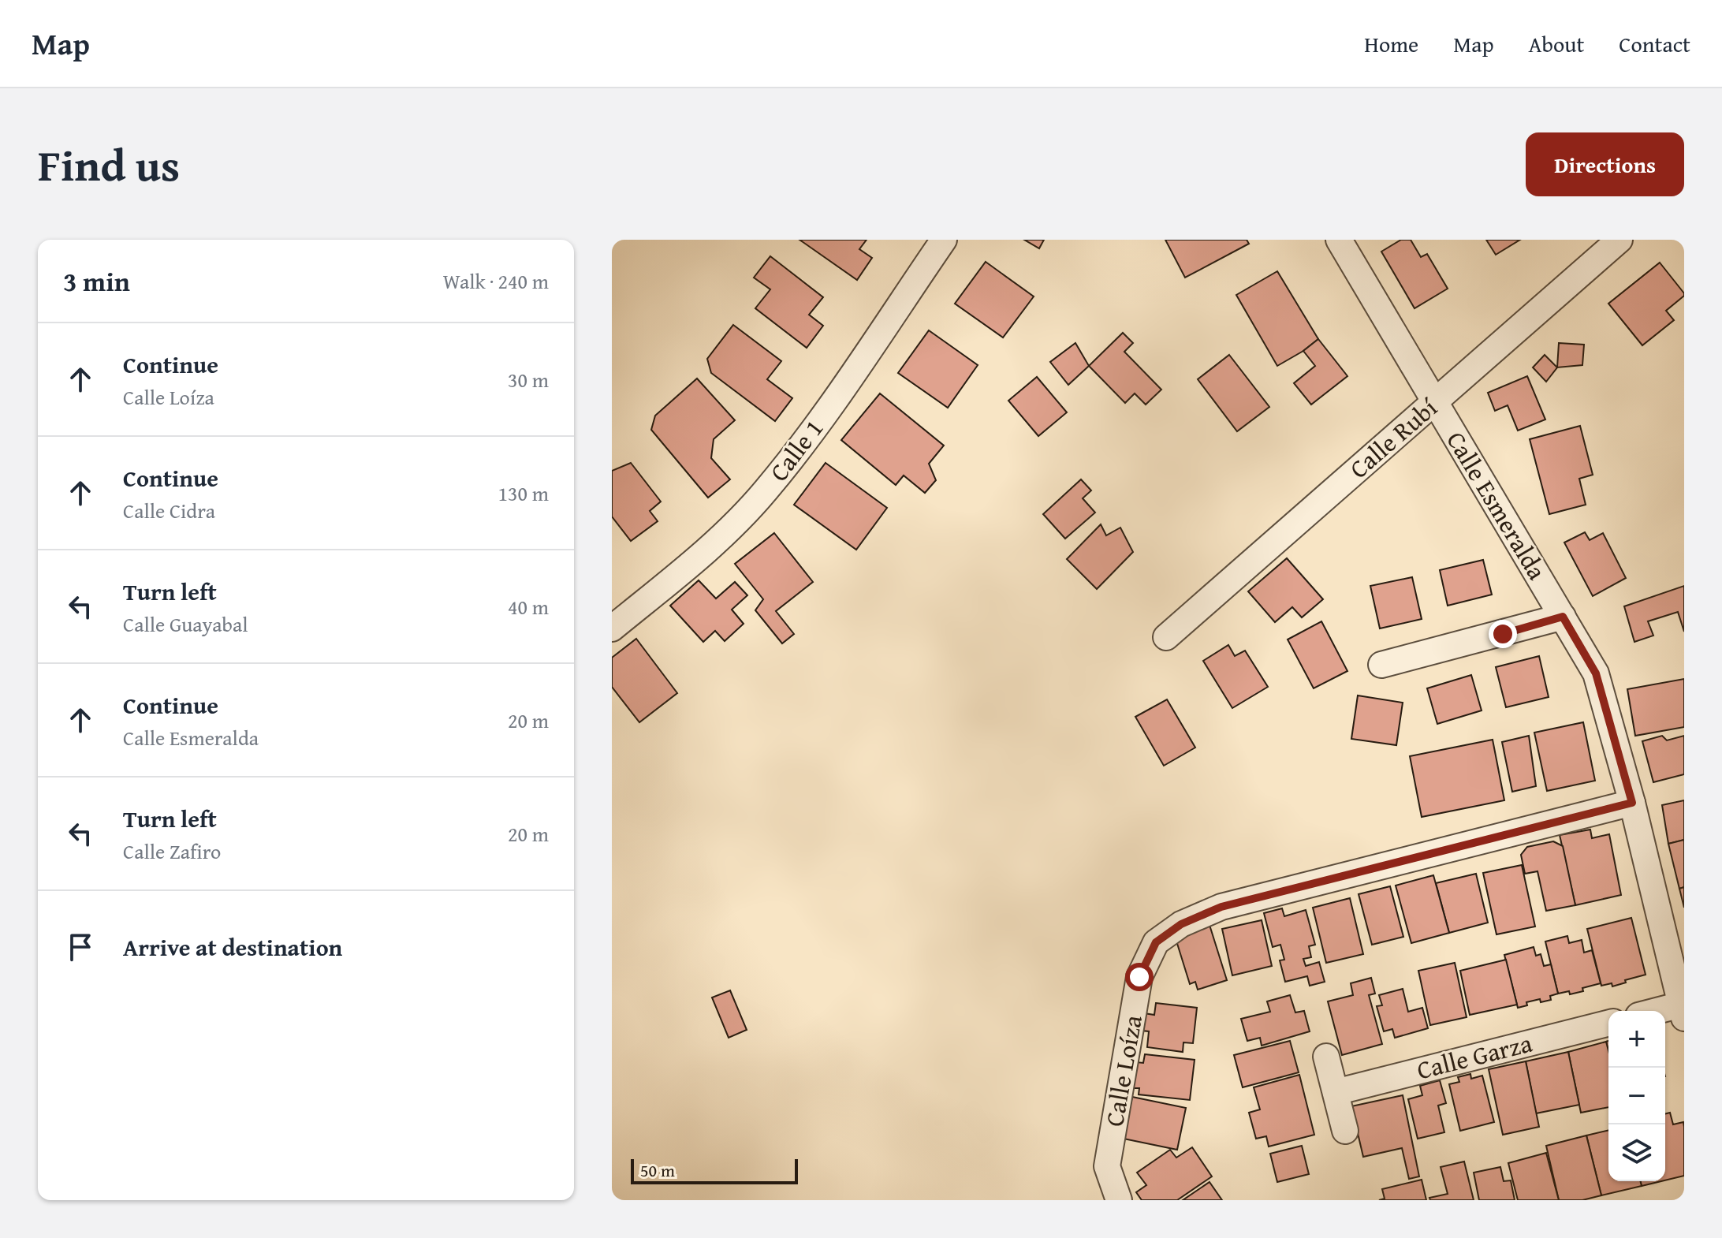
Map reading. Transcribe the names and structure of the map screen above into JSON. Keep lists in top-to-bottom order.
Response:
{
  "streets": {
    "street": [
      "Calle Rubí",
      "Calle 1",
      "Calle Esmeralda",
      "Calle Garza",
      "Calle Loíza"
    ]
  },
  "crossings": [
    ["Calle Rubí", "Calle Esmeralda"],
    ["Calle Esmeralda", "Calle Loíza"]
  ],
  "scale_bar": "50 m",
  "page": {
    "header": "Map",
    "nav": [
      "Home",
      "Map",
      "About",
      "Contact"
    ],
    "title": "Find us",
    "buttons": "Directions",
    "heading": ["3 min", "Walk · 240 m"],
    "list": [
      ["Continue", "Calle Loíza", "30 m"],
      ["Continue", "Calle Cidra", "130 m"],
      ["Turn left", "Calle Guayabal", "40 m"],
      ["Continue", "Calle Esmeralda", "20 m"],
      ["Turn left", "Calle Zafiro", "20 m"],
      "Arrive at destination"
    ],
    "map_buttons": ["+", "−"],
    "scale": "50 m"
  }
}
